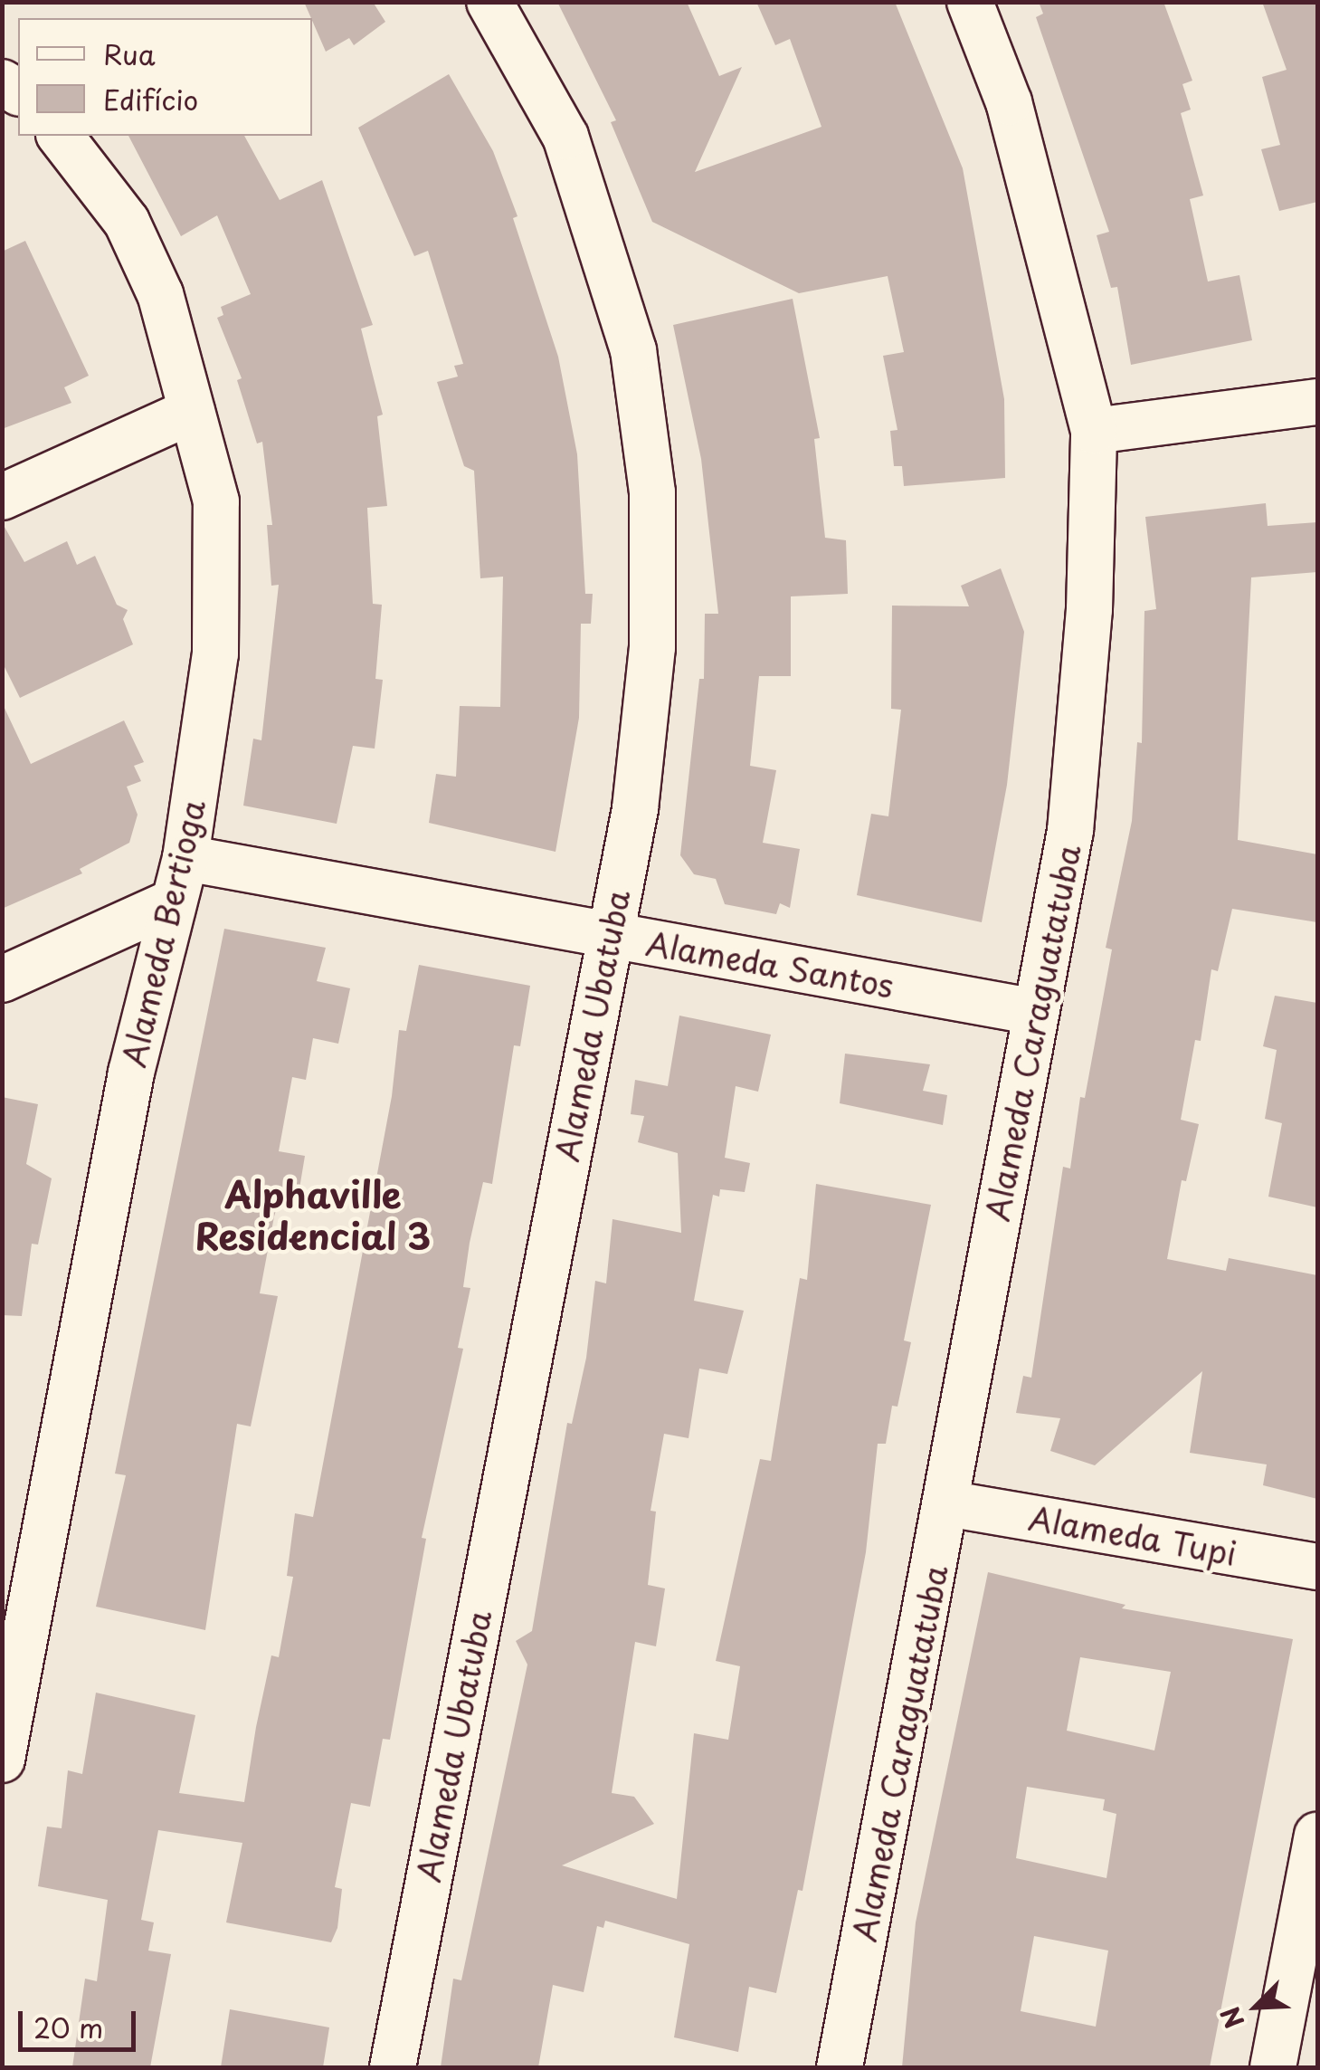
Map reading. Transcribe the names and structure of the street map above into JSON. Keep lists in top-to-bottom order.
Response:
{
  "streets": {
    "street": [
      "Alameda Bertioga",
      "Alameda Santos",
      "Alameda Ubatuba",
      "Alameda Caraguatatuba",
      "Alameda Tupi"
    ]
  },
  "crossings": [
    ["Alameda Bertioga", "Alameda Santos"],
    ["Alameda Santos", "Alameda Ubatuba"],
    ["Alameda Santos", "Alameda Caraguatatuba"],
    ["Alameda Caraguatatuba", "Alameda Tupi"]
  ],
  "districts": ["Alphaville Residencial 3"],
  "legend": ["Rua", "Edifício"],
  "scale_bar": "20 m",
  "north": "bottom left"
}
